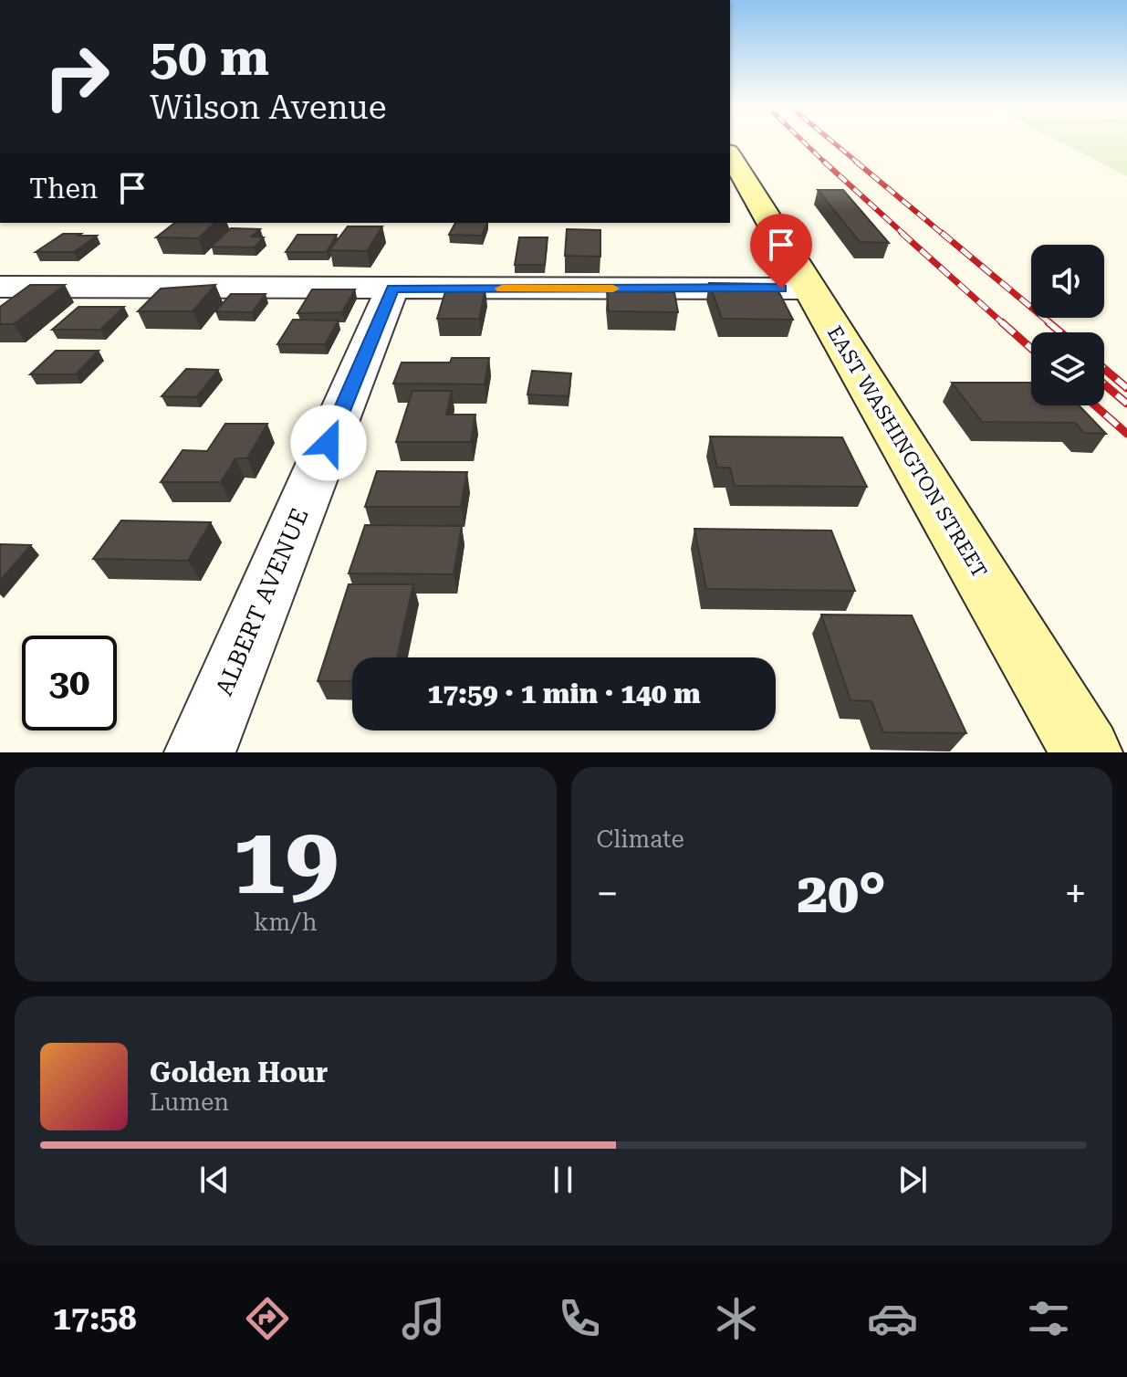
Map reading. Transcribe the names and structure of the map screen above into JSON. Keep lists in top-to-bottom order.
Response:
{
  "streets": {
    "street": ["EAST WASHINGTON STREET", "ALBERT AVENUE"]
  },
  "page": {
    "turn": ["50 m", "Wilson Avenue"],
    "then": "Then",
    "limit": "30",
    "trip": "17:59 · 1 min · 140 m",
    "tile": [
      ["19", "km/h"],
      "Climate"
    ],
    "heat": ["−", "20°", "+"],
    "song": ["Golden Hour", "Lumen"],
    "tabs": "17:58"
  }
}
